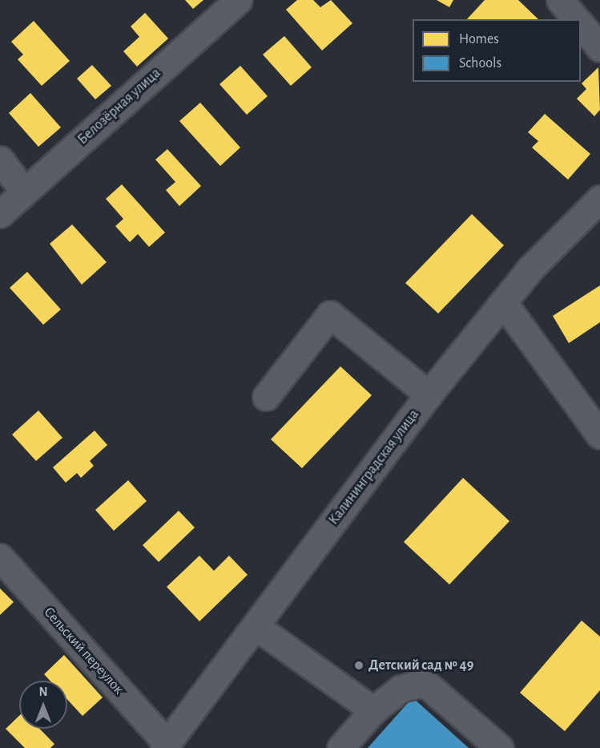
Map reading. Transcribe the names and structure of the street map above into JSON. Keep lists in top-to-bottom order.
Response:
{
  "streets": {
    "street": ["Белозёрная улица", "Калининградская улица", "Сельский переулок"]
  },
  "crossings": [
    ["Калининградская улица", "Сельский переулок"]
  ],
  "places": ["Детский сад № 49"],
  "legend": ["Homes", "Schools"],
  "north": "top"
}
